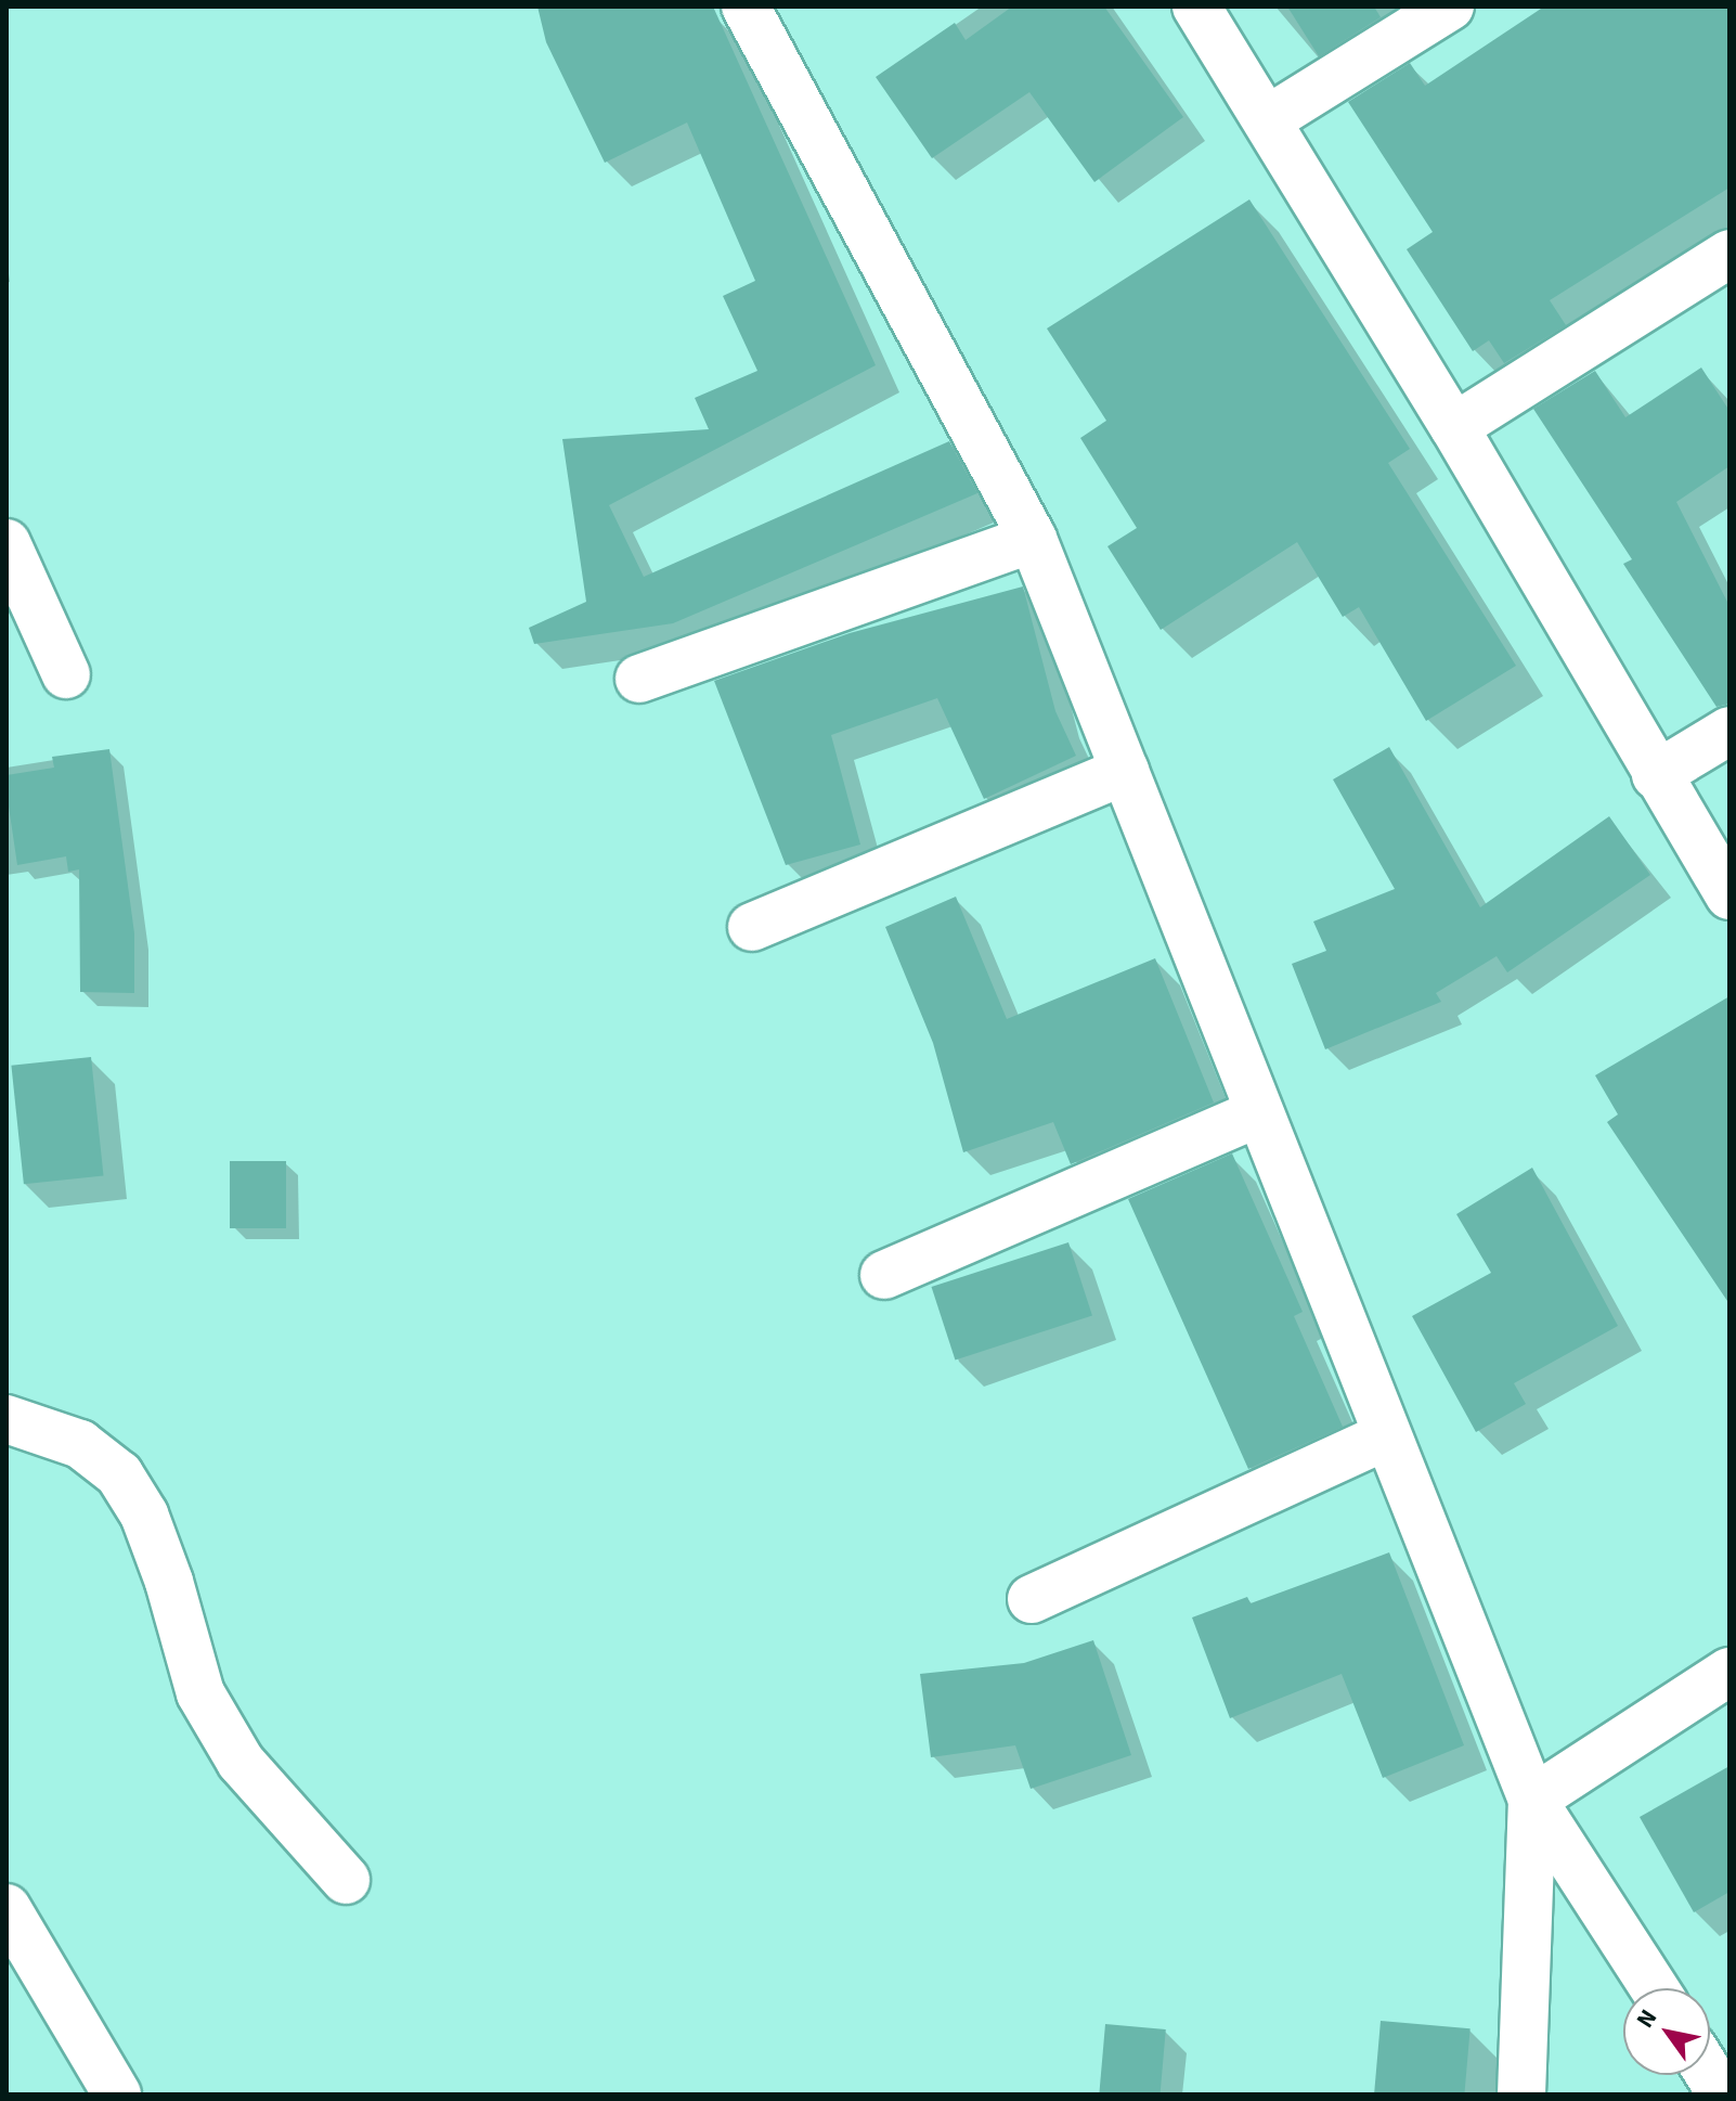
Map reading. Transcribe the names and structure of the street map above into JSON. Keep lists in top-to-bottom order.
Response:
{
  "north": "top left"
}
